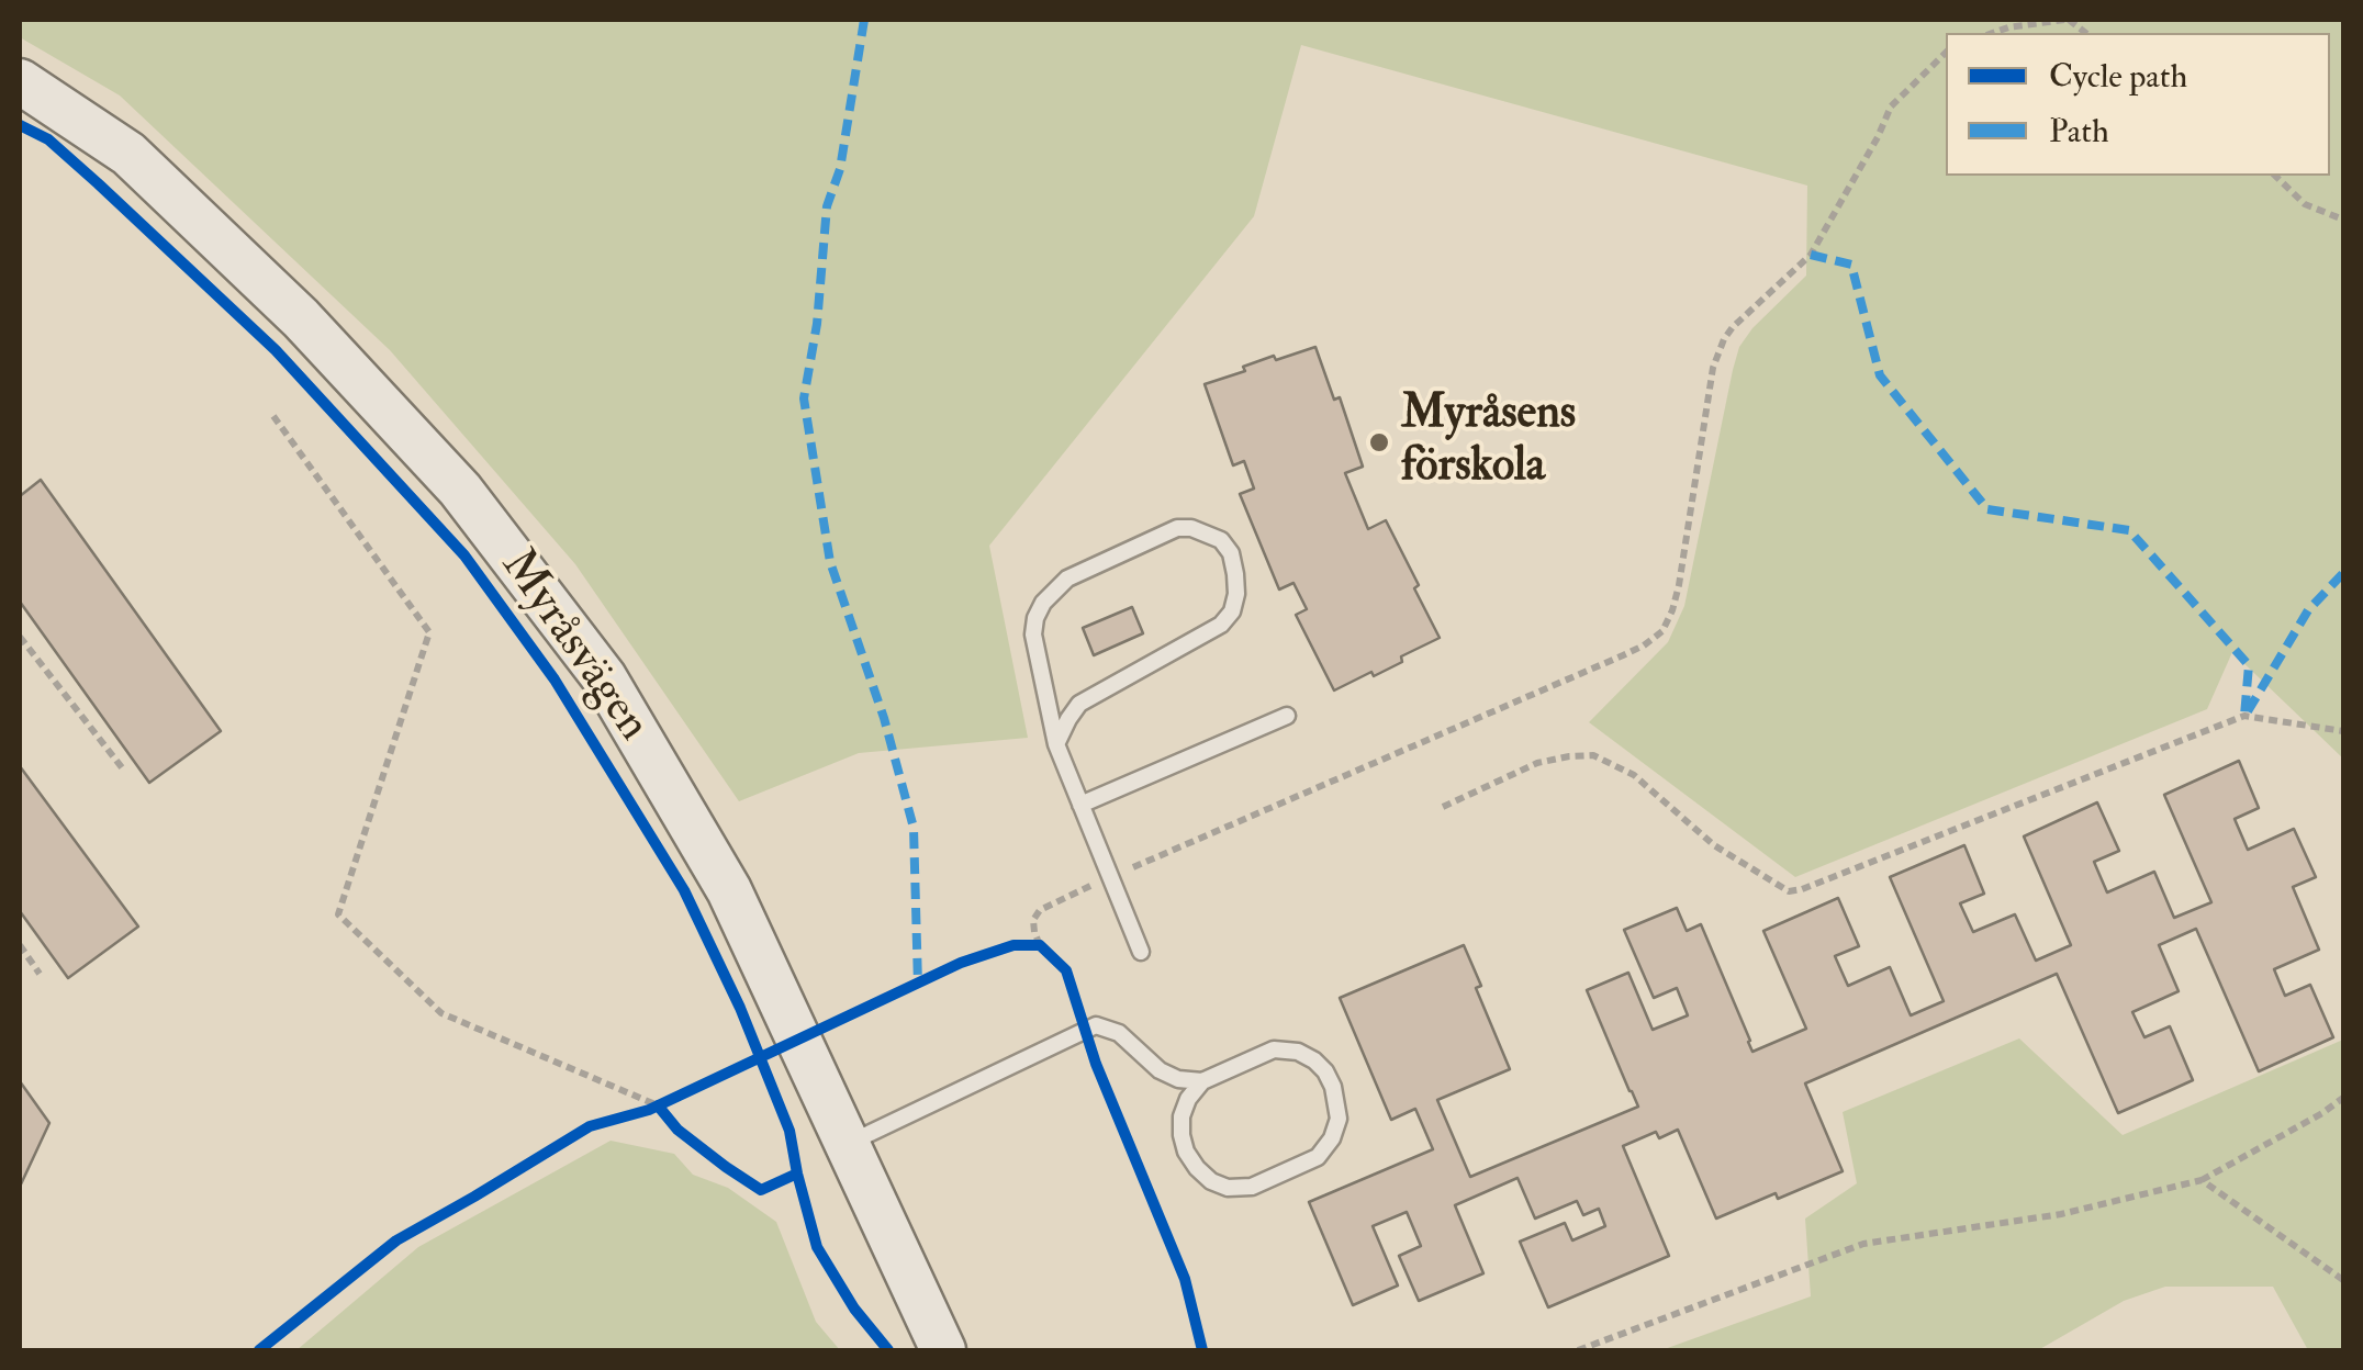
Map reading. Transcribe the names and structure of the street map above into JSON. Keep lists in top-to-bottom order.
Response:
{
  "streets": {
    "street": ["Myråsvägen"]
  },
  "places": ["Myråsens förskola"],
  "legend": ["Cycle path", "Path"]
}
